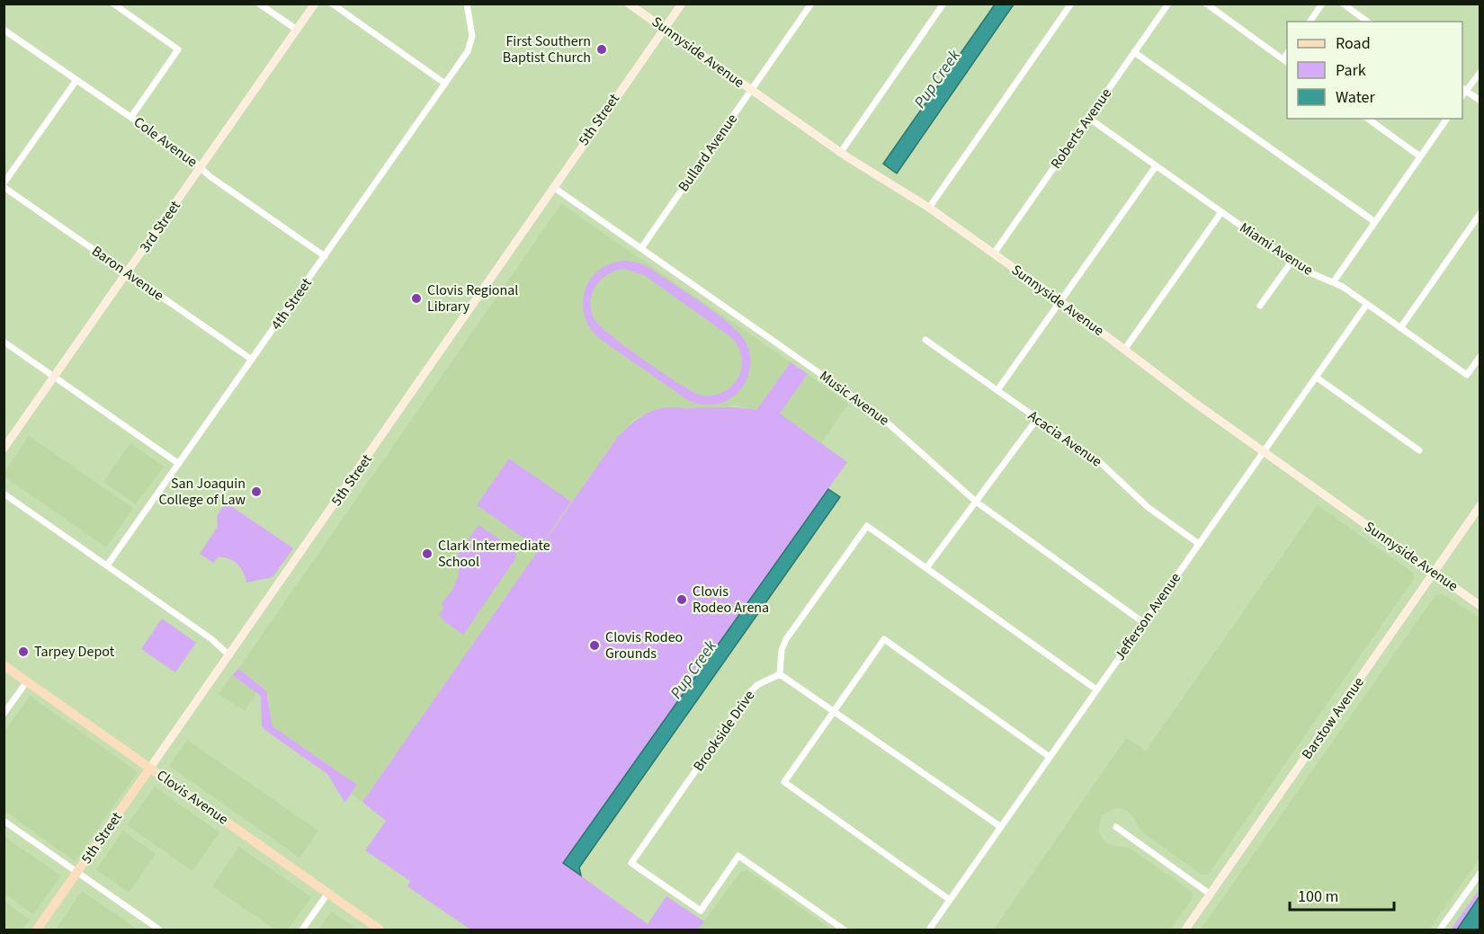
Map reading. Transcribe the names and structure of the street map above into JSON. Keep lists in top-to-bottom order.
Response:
{
  "streets": {
    "main road": [
      "Sunnyside Avenue",
      "5th Street",
      "3rd Street",
      "Barstow Avenue",
      "Clovis Avenue"
    ],
    "street": [
      "Roberts Avenue",
      "Cole Avenue",
      "Bullard Avenue",
      "Miami Avenue",
      "Baron Avenue",
      "4th Street",
      "Music Avenue",
      "Acacia Avenue",
      "Jefferson Avenue",
      "Brookside Drive"
    ]
  },
  "crossings": [
    ["Sunnyside Avenue", "5th Street"],
    ["Sunnyside Avenue", "Roberts Avenue"],
    ["Sunnyside Avenue", "Bullard Avenue"],
    ["Sunnyside Avenue", "Jefferson Avenue"],
    ["Sunnyside Avenue", "Barstow Avenue"],
    ["5th Street", "Music Avenue"],
    ["5th Street", "Clovis Avenue"],
    ["Roberts Avenue", "Miami Avenue"],
    ["Cole Avenue", "3rd Street"],
    ["Cole Avenue", "4th Street"],
    ["Bullard Avenue", "Music Avenue"],
    ["3rd Street", "Baron Avenue"],
    ["Miami Avenue", "Jefferson Avenue"],
    ["Baron Avenue", "4th Street"],
    ["Music Avenue", "Jefferson Avenue"],
    ["Acacia Avenue", "Jefferson Avenue"]
  ],
  "water": ["Pup Creek"],
  "places": [
    "First Southern Baptist Church",
    "Clovis Regional Library",
    "San Joaquin College of Law",
    "Clark Intermediate School",
    "Clovis Rodeo Arena",
    "Clovis Rodeo Grounds",
    "Tarpey Depot"
  ],
  "legend": ["Road", "Park", "Water"],
  "scale_bar": "100 m"
}
